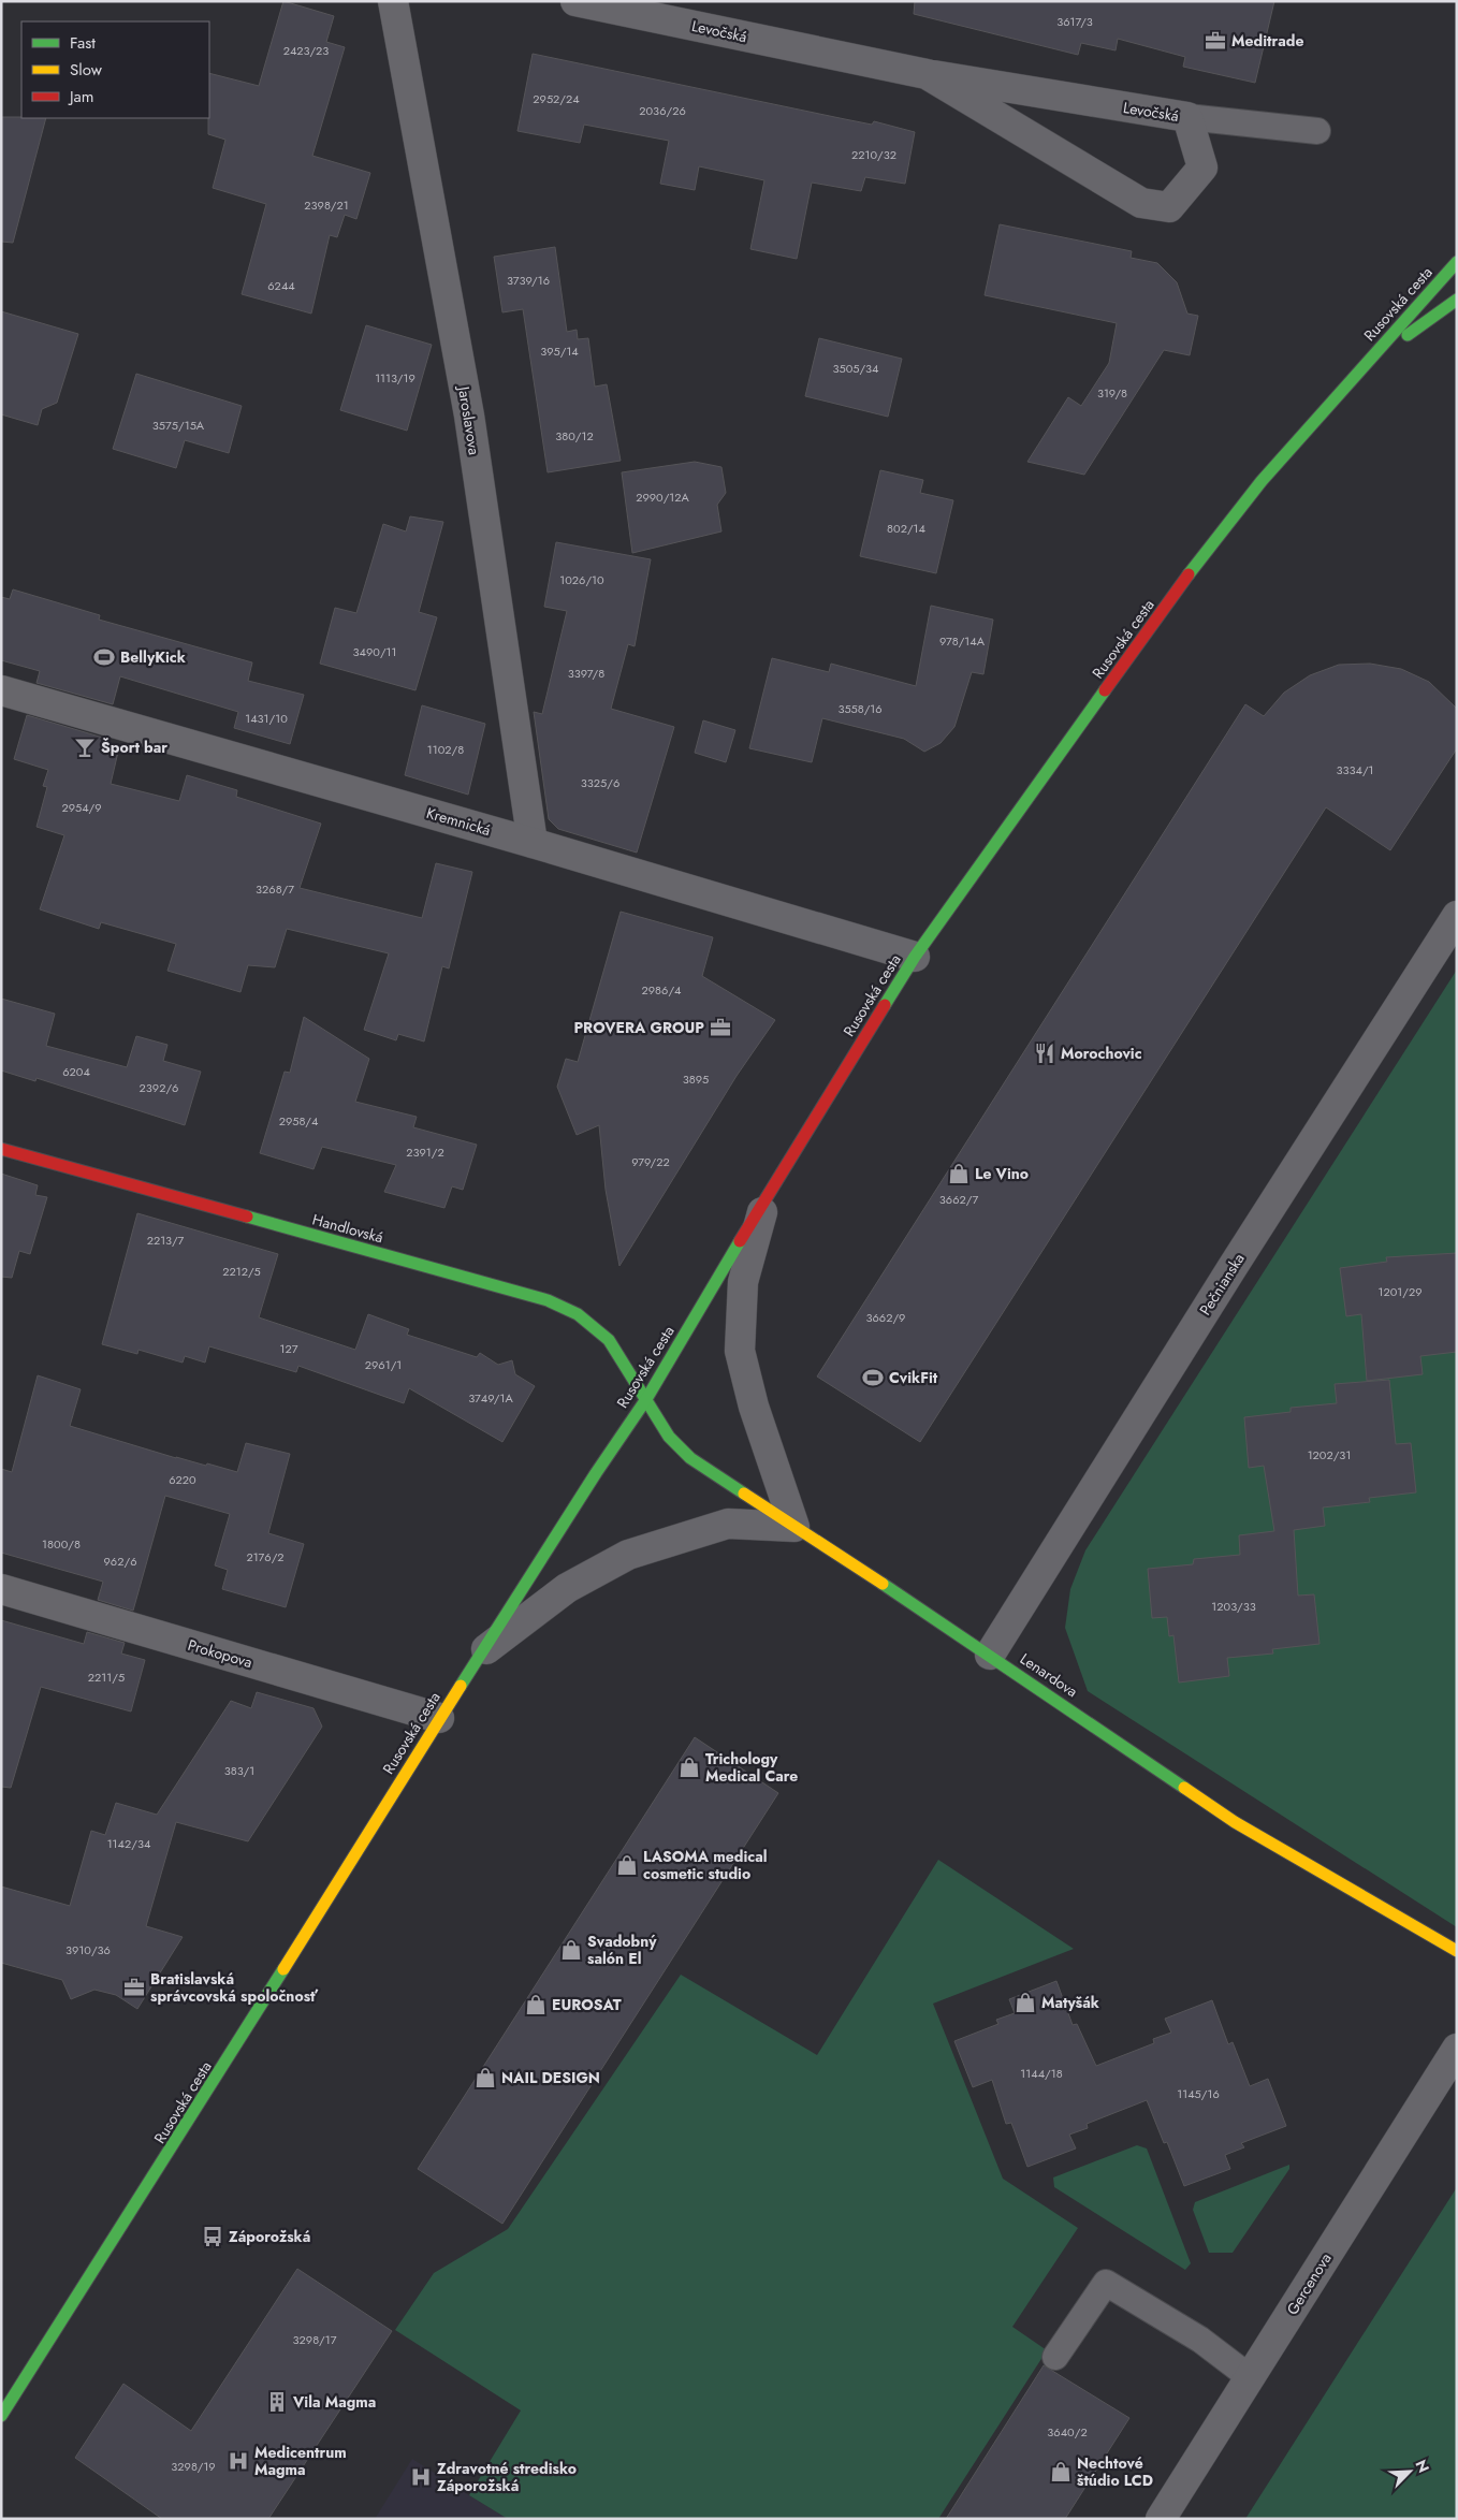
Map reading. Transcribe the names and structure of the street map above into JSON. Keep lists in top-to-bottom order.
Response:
{
  "streets": {
    "street": [
      "Levočská",
      "Rusovská cesta",
      "Jaroslavova",
      "Kremnická",
      "Handlovská",
      "Pečnianska",
      "Prokopova",
      "Lenardova",
      "Gercenova"
    ]
  },
  "crossings": [
    ["Rusovská cesta", "Kremnická"],
    ["Rusovská cesta", "Handlovská"],
    ["Rusovská cesta", "Prokopova"],
    ["Rusovská cesta", "Lenardova"],
    ["Jaroslavova", "Kremnická"],
    ["Handlovská", "Lenardova"],
    ["Pečnianska", "Lenardova"]
  ],
  "places": {
    "office": ["Meditrade", "PROVERA GROUP", "Bratislavská správcovská spoločnosť"],
    "sports": ["BellyKick", "CvikFit"],
    "bar": ["Šport bar"],
    "restaurant": ["Morochovic"],
    "shop": [
      "Le Vino",
      "Trichology Medical Care",
      "LASOMA medical cosmetic studio",
      "Svadobný salón El",
      "Matyšák",
      "EUROSAT",
      "NAIL DESIGN",
      "Nechtové štúdio LCD"
    ],
    "bus stop": ["Záporožská"],
    "building": ["Vila Magma"],
    "hospital": ["Medicentrum Magma", "Zdravotné stredisko Záporožská"]
  },
  "house_numbers": [
    "3617/3",
    "2423/23",
    "2952/24",
    "2036/26",
    "2210/32",
    "2398/21",
    "3739/16",
    "6244",
    "395/14",
    "3505/34",
    "1113/19",
    "319/8",
    "3575/15A",
    "380/12",
    "2990/12A",
    "802/14",
    "1026/10",
    "978/14A",
    "3490/11",
    "3397/8",
    "3558/16",
    "1431/10",
    "1102/8",
    "3334/1",
    "3325/6",
    "2954/9",
    "3268/7",
    "2986/4",
    "6204",
    "3895",
    "2392/6",
    "2958/4",
    "2391/2",
    "979/22",
    "3662/7",
    "2213/7",
    "2212/5",
    "1201/29",
    "3662/9",
    "127",
    "2961/1",
    "3749/1A",
    "1202/31",
    "6220",
    "1800/8",
    "2176/2",
    "962/6",
    "1203/33",
    "2211/5",
    "383/1",
    "1142/34",
    "3910/36",
    "1144/18",
    "1145/16",
    "3298/17",
    "3640/2",
    "3298/19"
  ],
  "legend": ["Fast", "Slow", "Jam"],
  "north": "top right"
}
